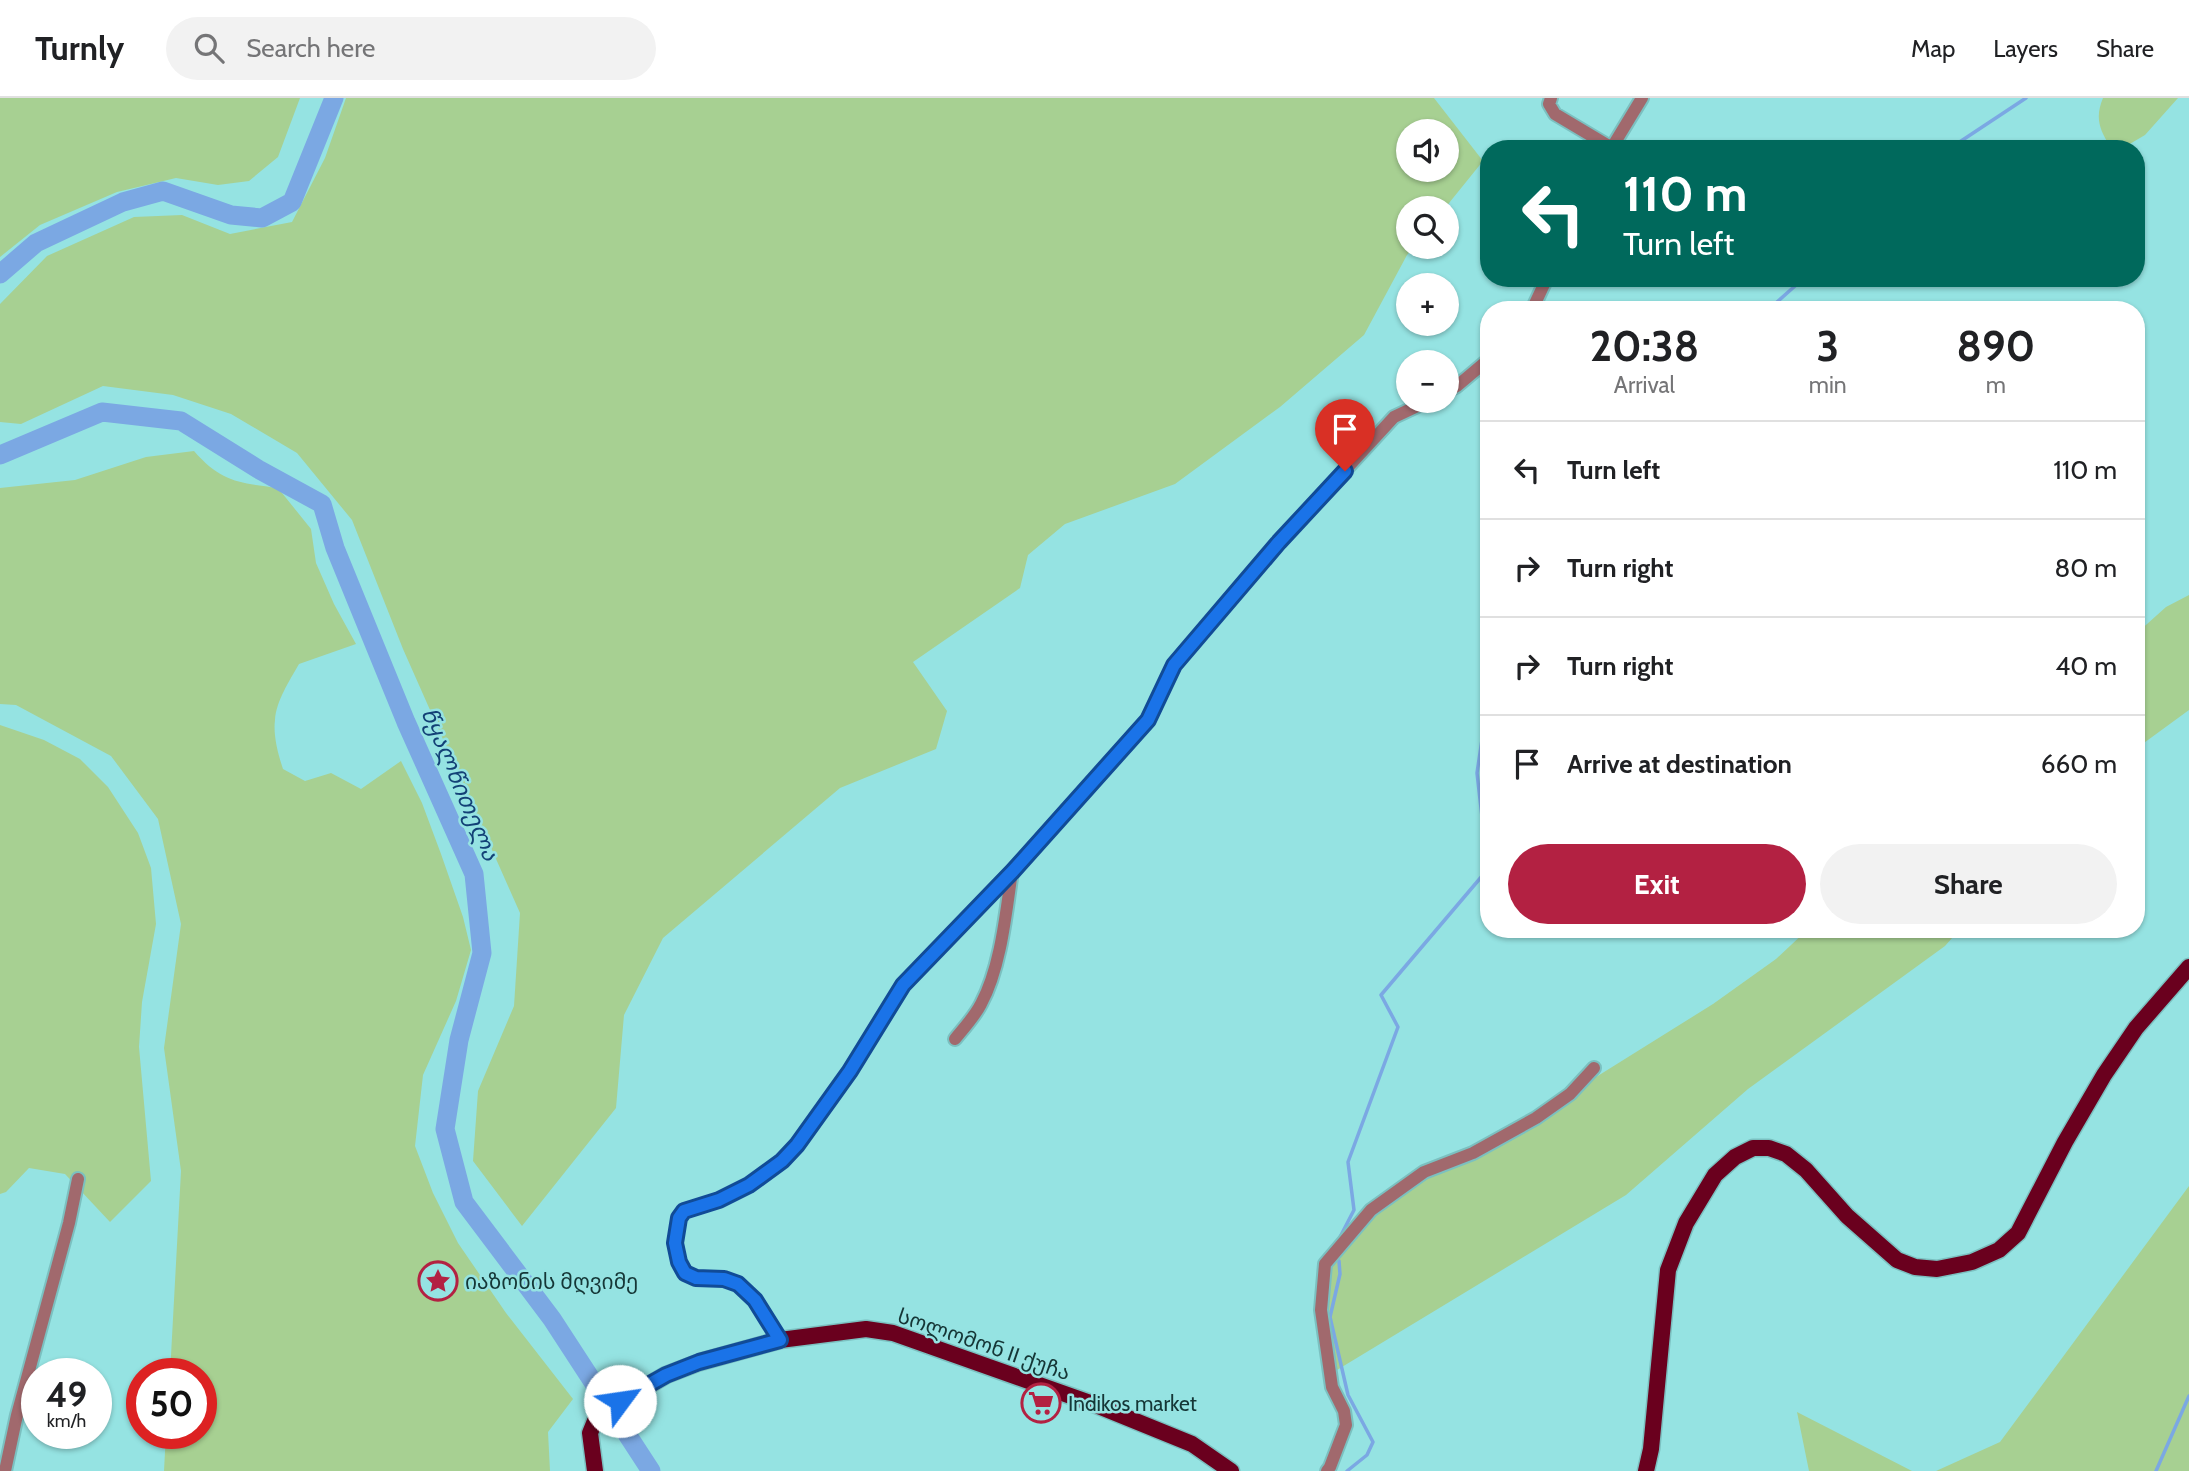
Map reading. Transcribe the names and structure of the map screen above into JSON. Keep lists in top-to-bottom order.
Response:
{
  "streets": {
    "main road": ["სოლომონ II ქუჩა"]
  },
  "water": ["წყალწითელა"],
  "places": {
    "place": ["იაზონის მღვიმე"],
    "supermarket": ["Indikos market"]
  },
  "page": {
    "header": "Turnly",
    "search": "Search here",
    "nav": ["Map", "Layers", "Share"],
    "map_buttons": ["+", "−"],
    "turn": ["110 m", "Turn left"],
    "eta": [
      "20:38",
      "Arrival",
      "3",
      "min",
      "890",
      "m"
    ],
    "list": [
      {
        "name": "Turn left",
        "value": "110 m"
      },
      {
        "name": "Turn right",
        "value": "80 m"
      },
      {
        "name": "Turn right",
        "value": "40 m"
      },
      {
        "name": "Arrive at destination",
        "value": "660 m"
      }
    ],
    "buttons": ["Exit", "Share"],
    "speed": "49 km/h",
    "limit": "50"
  }
}
